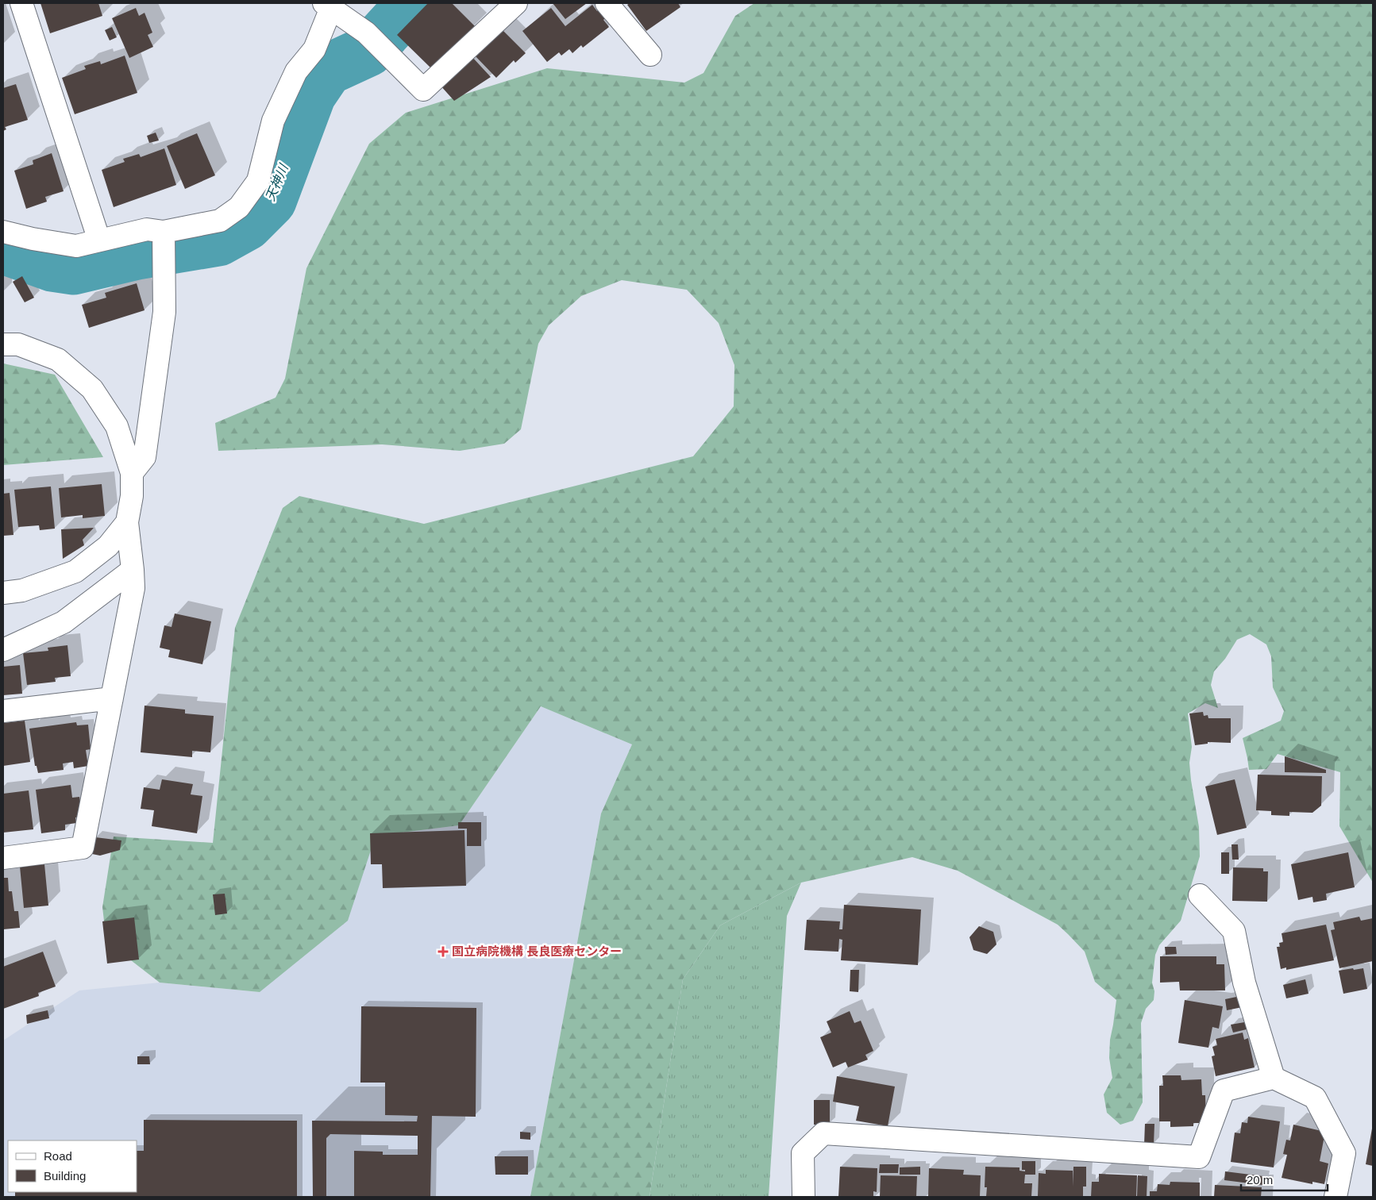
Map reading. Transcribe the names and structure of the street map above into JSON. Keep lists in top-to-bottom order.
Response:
{
  "water": ["天神川"],
  "places": {
    "health": ["国立病院機構 長良医療センター"]
  },
  "legend": ["Road", "Building"],
  "scale_bar": "20 m"
}
